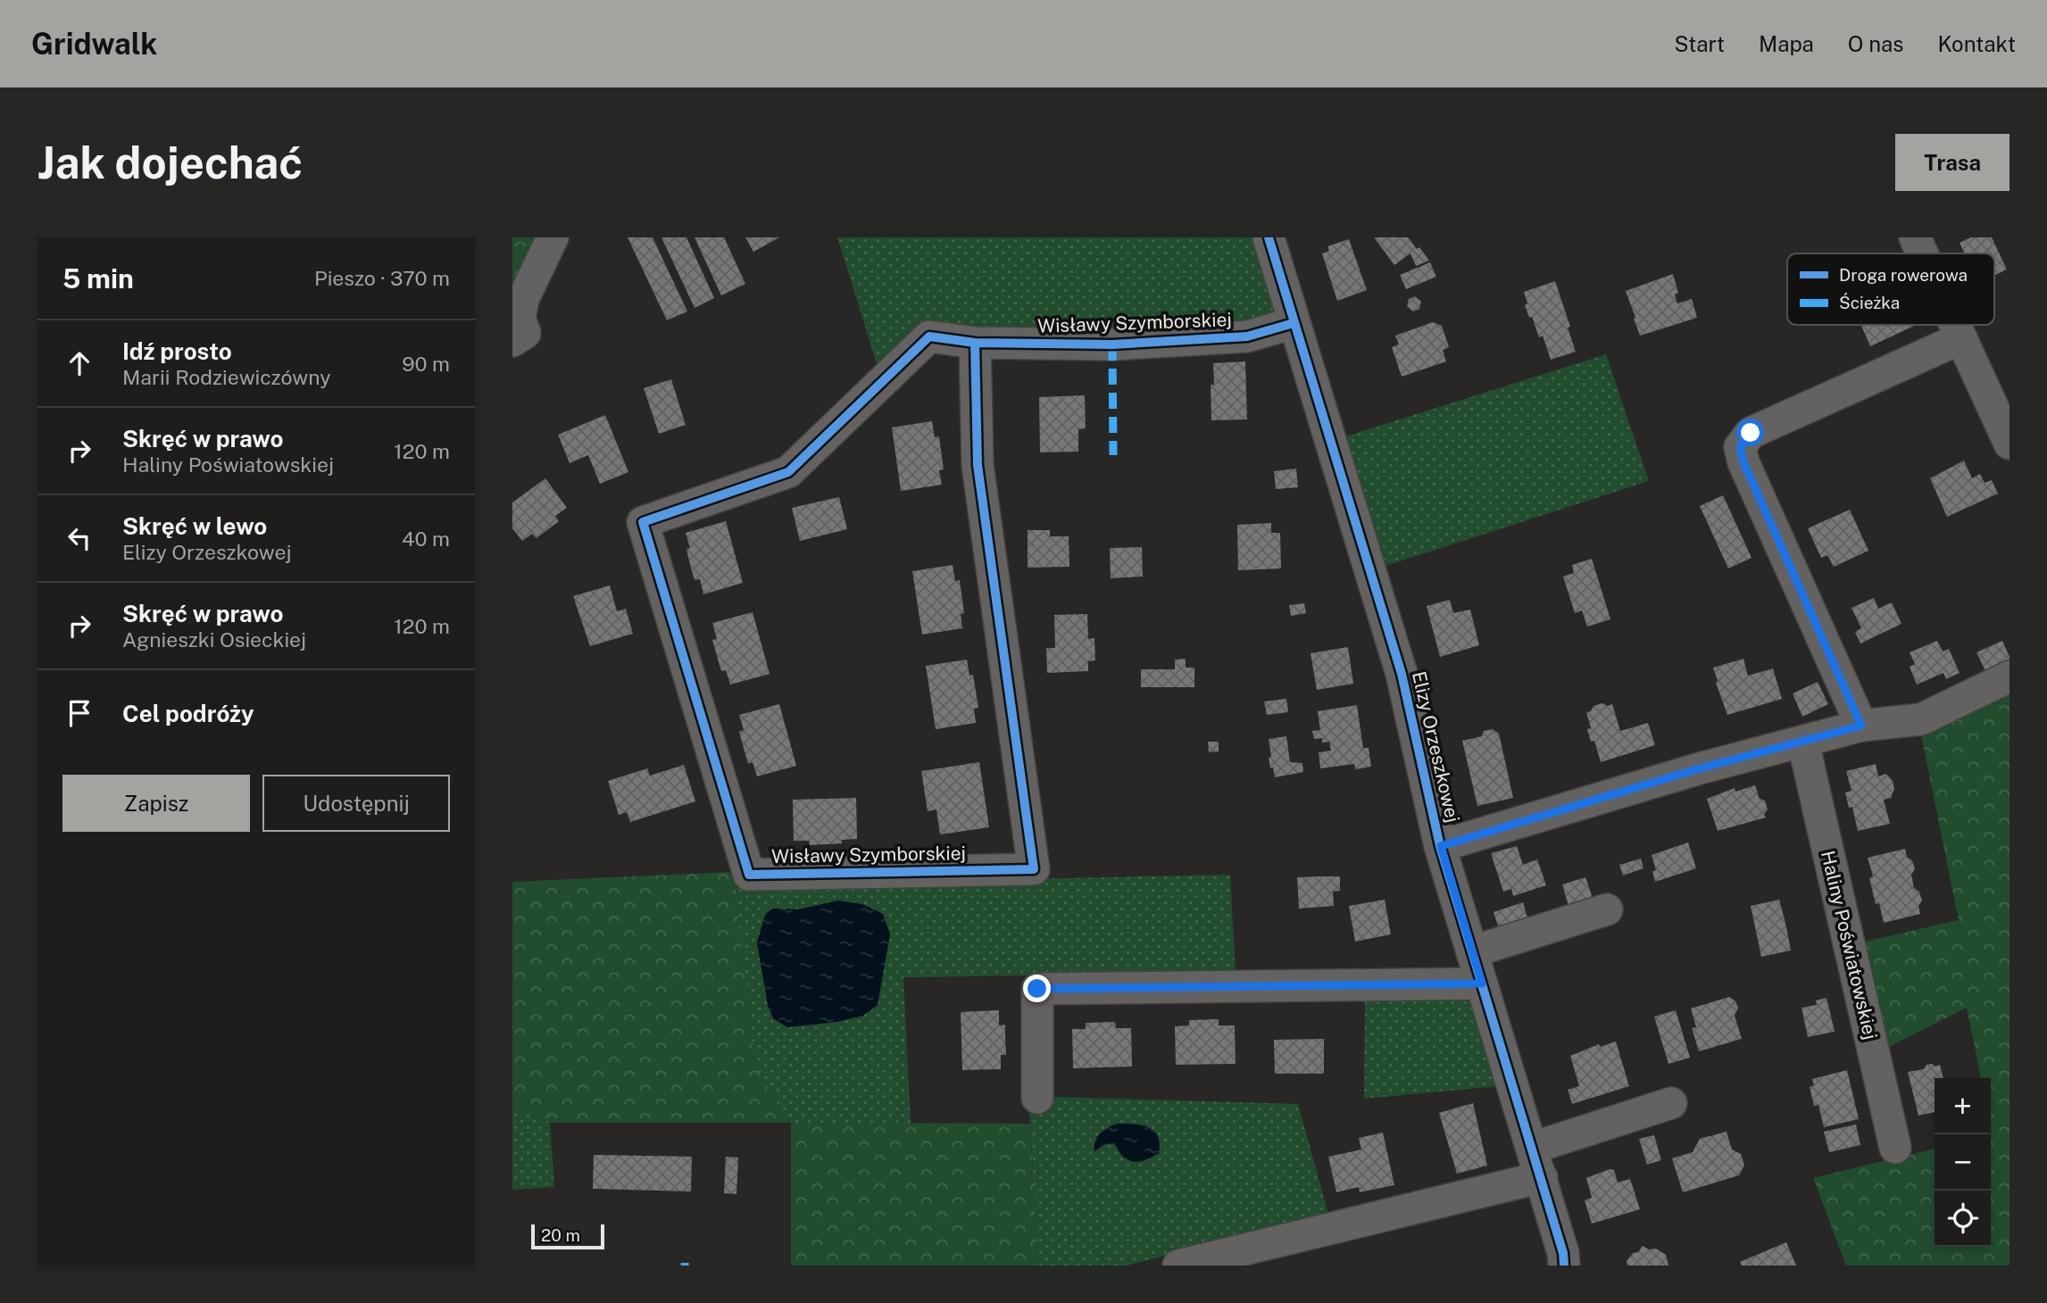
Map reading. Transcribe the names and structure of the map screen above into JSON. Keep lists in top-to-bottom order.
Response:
{
  "streets": {
    "street": ["Wisławy Szymborskiej", "Elizy Orzeszkowej", "Haliny Poświatowskiej"]
  },
  "crossings": [
    ["Wisławy Szymborskiej", "Elizy Orzeszkowej"]
  ],
  "legend": ["Droga rowerowa", "Ścieżka"],
  "scale_bar": "20 m",
  "page": {
    "header": "Gridwalk",
    "nav": [
      "Start",
      "Mapa",
      "O nas",
      "Kontakt"
    ],
    "buttons": [
      "Trasa",
      ["Zapisz", "Udostępnij"]
    ],
    "title": "Jak dojechać",
    "heading": ["5 min", "Pieszo · 370 m"],
    "list": [
      ["Idź prosto", "Marii Rodziewiczówny", "90 m"],
      ["Skręć w prawo", "Haliny Poświatowskiej", "120 m"],
      ["Skręć w lewo", "Elizy Orzeszkowej", "40 m"],
      ["Skręć w prawo", "Agnieszki Osieckiej", "120 m"],
      "Cel podróży"
    ],
    "map_buttons": ["+", "−"],
    "scale": "20 m"
  }
}
